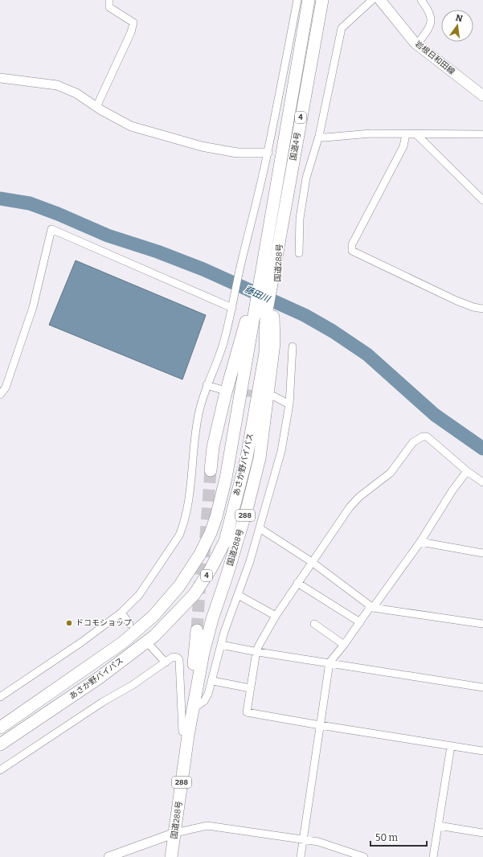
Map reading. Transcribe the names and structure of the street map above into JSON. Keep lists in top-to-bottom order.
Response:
{
  "streets": {
    "highway": [
      "4",
      "国道4号",
      "国道288号",
      "あさか野バイパス",
      "288"
    ],
    "main road": ["岩根日和田線"]
  },
  "crossings": [
    ["国道4号", "国道288号"],
    ["国道288号", "あさか野バイパス"]
  ],
  "water": ["藤田川"],
  "places": ["ドコモショップ"],
  "scale_bar": "50 m",
  "north": "top"
}
